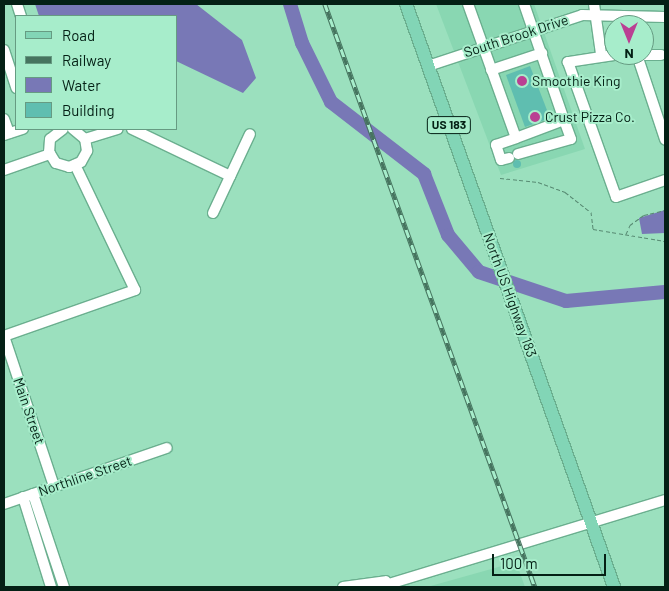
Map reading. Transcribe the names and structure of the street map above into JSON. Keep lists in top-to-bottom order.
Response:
{
  "streets": {
    "main road": ["US 183", "North US Highway 183"],
    "street": ["South Brook Drive", "Main Street", "Northline Street"]
  },
  "crossings": [
    ["South Brook Drive", "North US Highway 183"],
    ["Main Street", "Northline Street"]
  ],
  "places": ["Smoothie King", "Crust Pizza Co."],
  "legend": [
    "Road",
    "Railway",
    "Water",
    "Building"
  ],
  "scale_bar": "100 m",
  "north": "bottom"
}
